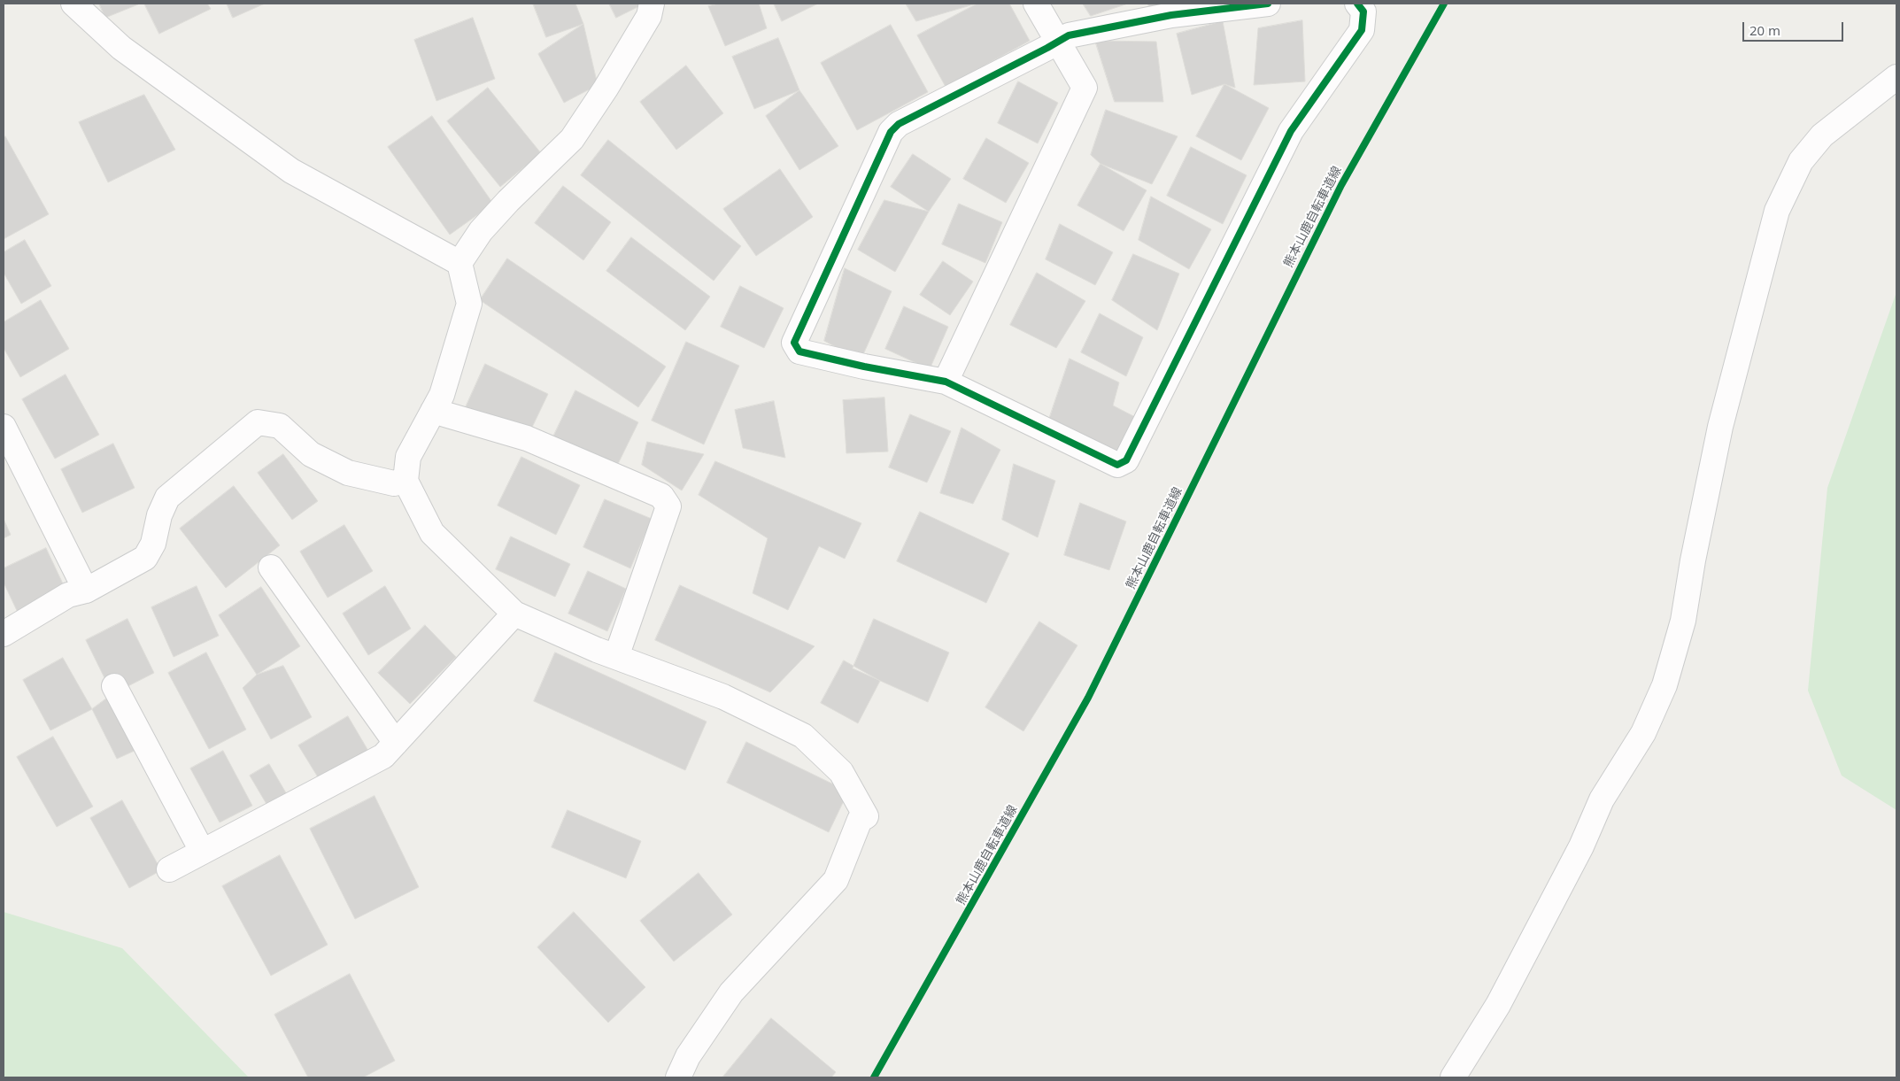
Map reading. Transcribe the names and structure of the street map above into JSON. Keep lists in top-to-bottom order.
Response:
{
  "streets": {
    "cycle path": ["熊本山鹿自転車道線"]
  },
  "scale_bar": "20 m"
}
